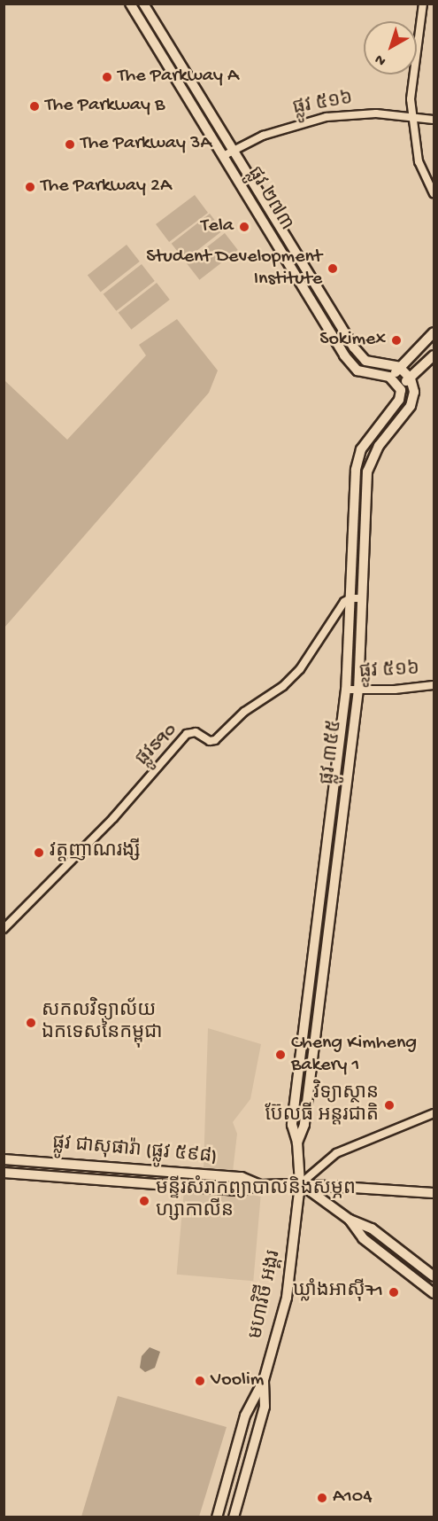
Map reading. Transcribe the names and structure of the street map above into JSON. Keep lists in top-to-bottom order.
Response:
{
  "streets": {
    "main road": [
      "ផ្លូវ ២៧៣",
      "ផ្លូវ ៣៥៥",
      "ផ្លូវ ជាសុផារ៉ា (ផ្លូវ ៥៩៨)",
      "មហាវិថី អង្គរ"
    ],
    "street": ["ផ្លូវ ៥១៦", "ផ្លូវ590"]
  },
  "crossings": [
    ["ផ្លូវ ៥១៦", "ផ្លូវ ២៧៣"],
    ["ផ្លូវ ៥១៦", "ផ្លូវ ៣៥៥"],
    ["ផ្លូវ ២៧៣", "ផ្លូវ ៣៥៥"],
    ["ផ្លូវ590", "ផ្លូវ ៣៥៥"],
    ["ផ្លូវ ៣៥៥", "ផ្លូវ ជាសុផារ៉ា (ផ្លូវ ៥៩៨)"],
    ["ផ្លូវ ៣៥៥", "មហាវិថី អង្គរ"],
    ["ផ្លូវ ជាសុផារ៉ា (ផ្លូវ ៥៩៨)", "មហាវិថី អង្គរ"]
  ],
  "places": [
    "The Parkway A",
    "The Parkway B",
    "The Parkway 3A",
    "The Parkway 2A",
    "Tela",
    "Student Development Institute",
    "Sokimex",
    "វត្តញាណរង្សី",
    "សកលវិទ្យាល័យ ឯកទេសនៃកម្ពុជា",
    "Cheng Kimheng Bakery 1",
    "វិទ្យាស្ថាន ប៊ែលធី អន្ដរជាតិ",
    "មន្ទីរសំរាកព្យាបាលនិងសម្ភព ហ្សាកាលីន",
    "ឃ្លាំងអាសុី71",
    "Voolim",
    "A104"
  ],
  "north": "bottom left"
}
